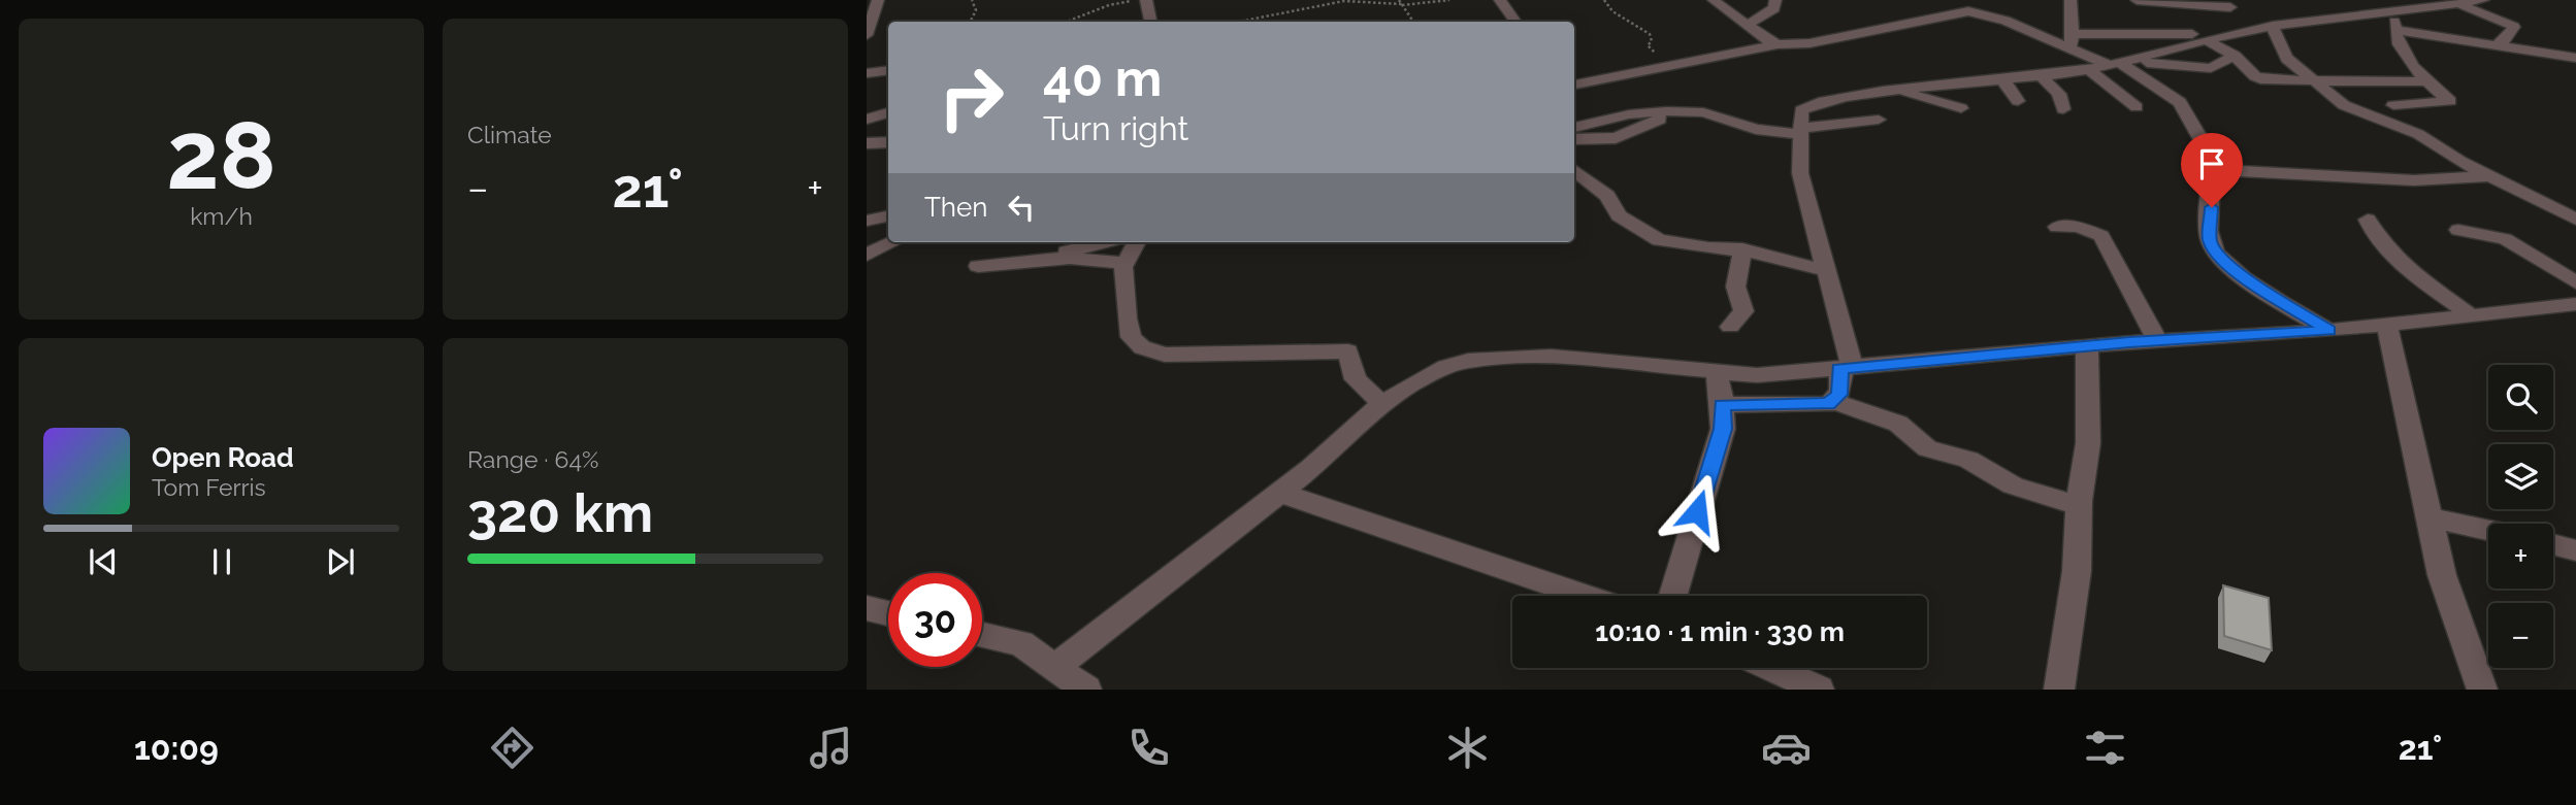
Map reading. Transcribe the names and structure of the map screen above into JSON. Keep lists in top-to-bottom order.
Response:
{
  "page": {
    "tile": [
      ["28", "km/h"],
      "Climate",
      ["Range · 64%", "320 km"]
    ],
    "turn": ["40 m", "Turn right"],
    "heat": ["−", "21°", "+"],
    "then": "Then",
    "map_buttons": ["+", "−"],
    "song": ["Open Road", "Tom Ferris"],
    "limit": "30",
    "trip": "10:10 · 1 min · 330 m",
    "tabs": ["10:09", "21°"]
  }
}
